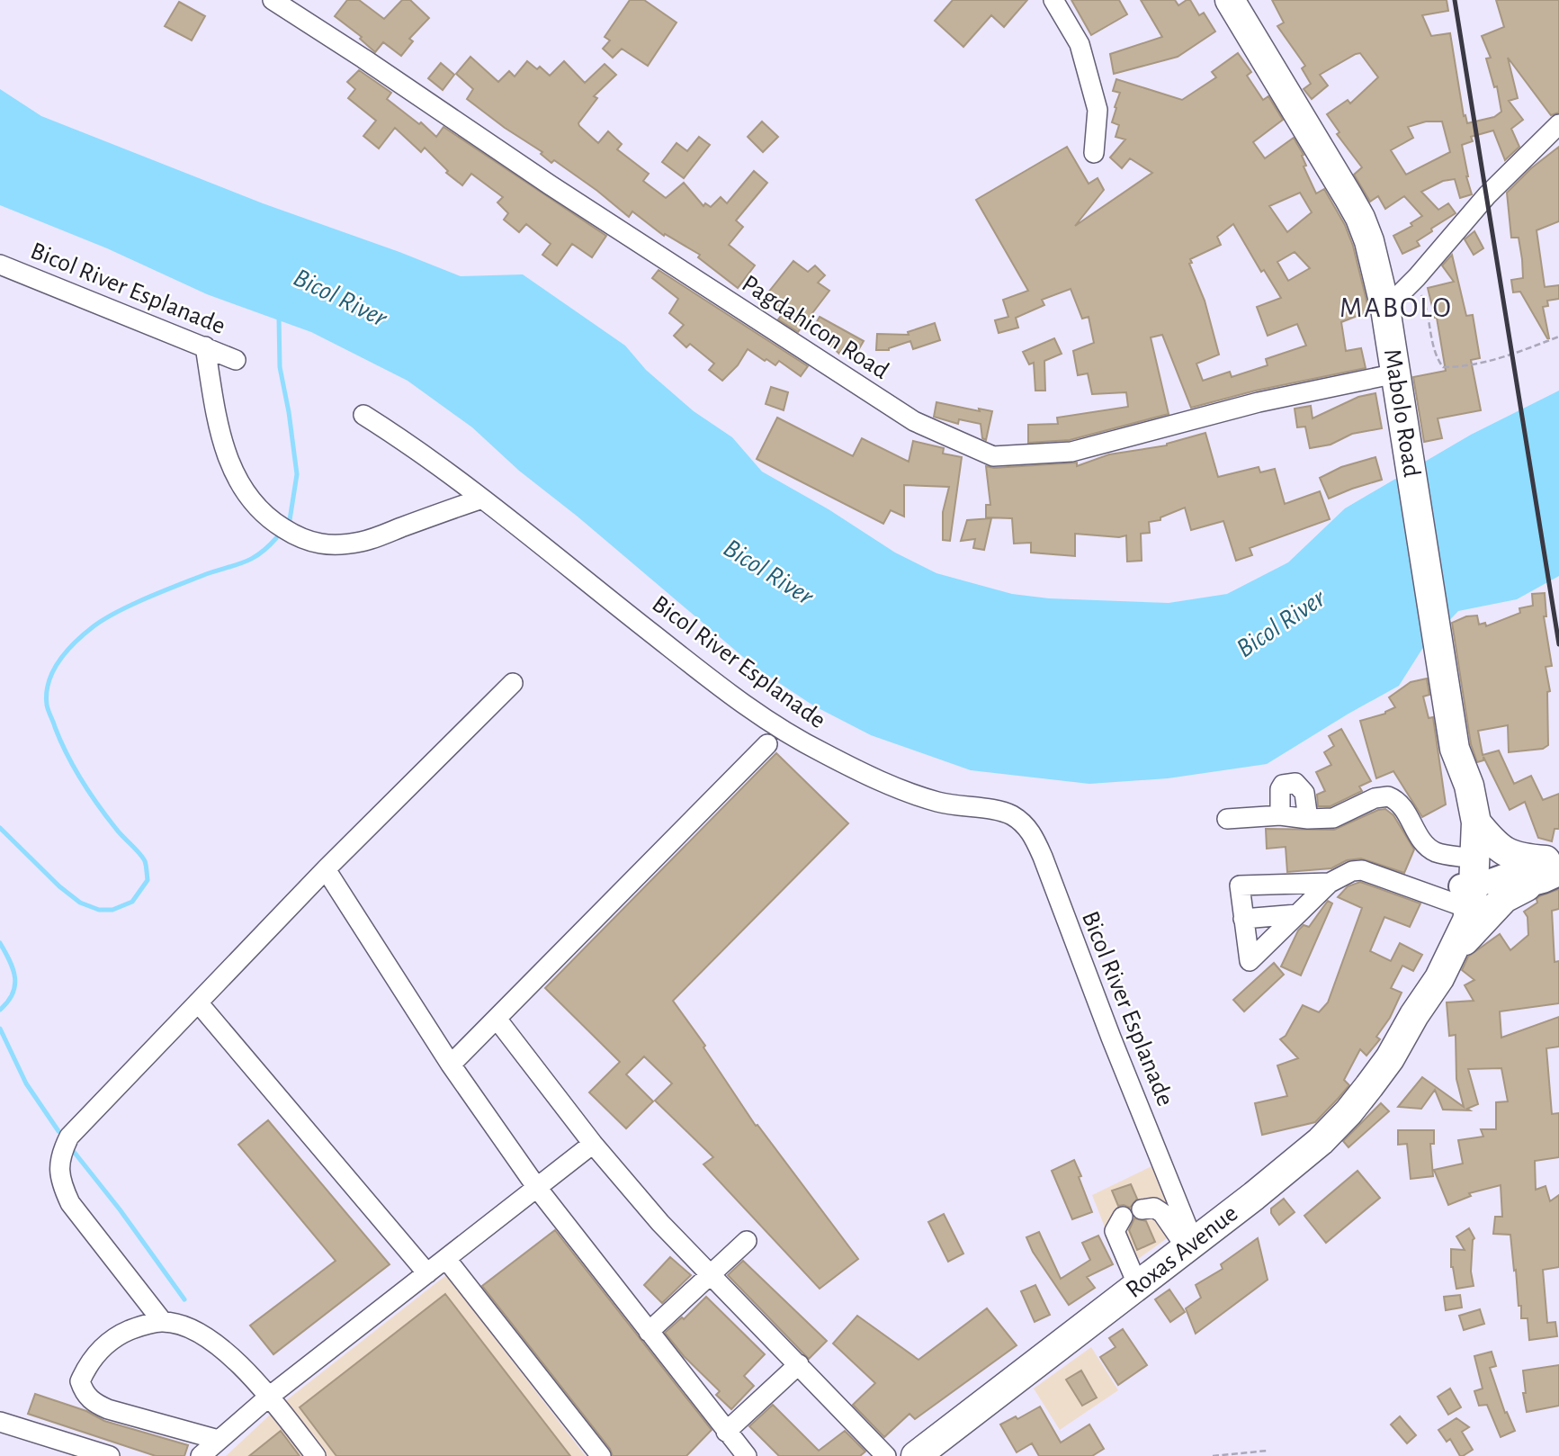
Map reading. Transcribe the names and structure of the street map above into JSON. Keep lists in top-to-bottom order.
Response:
{
  "streets": {
    "highway": ["Mabolo Road", "Roxas Avenue"],
    "street": ["Bicol River Esplanade", "Pagdahicon Road"]
  },
  "crossings": [
    ["Bicol River Esplanade", "Roxas Avenue"],
    ["Pagdahicon Road", "Mabolo Road"],
    ["Mabolo Road", "Roxas Avenue"]
  ],
  "districts": ["MABOLO"],
  "water": ["Bicol River"]
}
